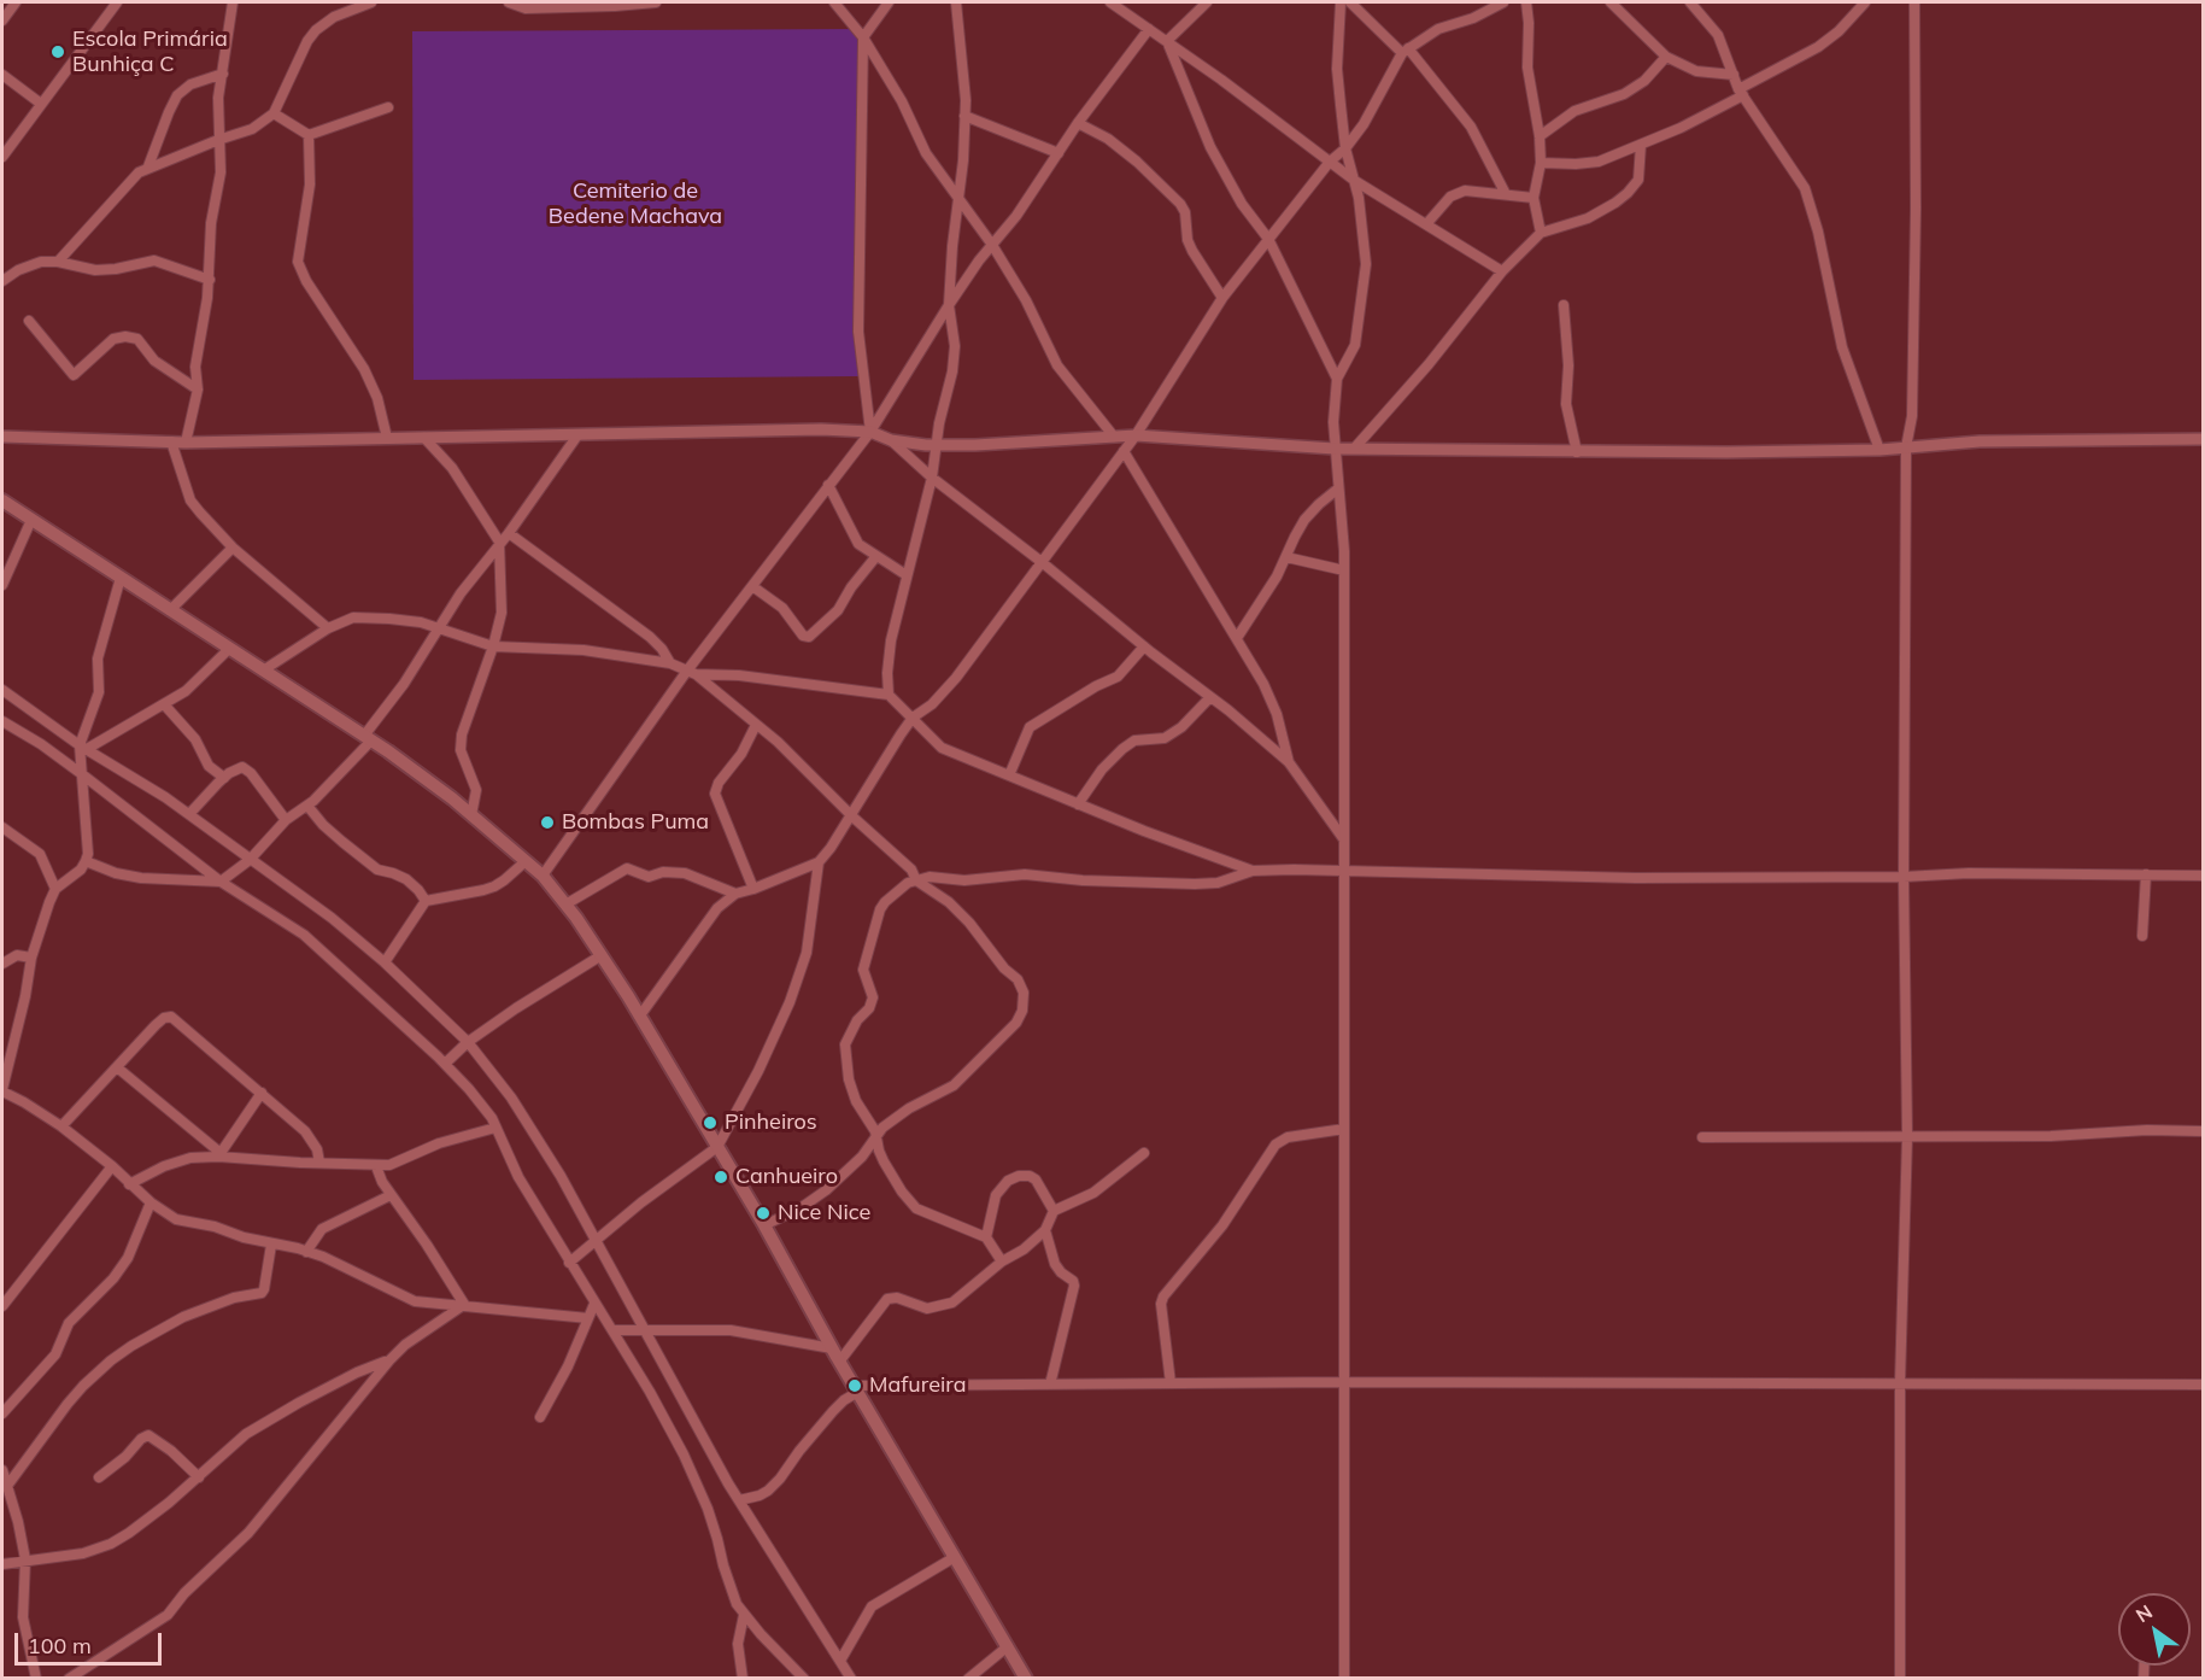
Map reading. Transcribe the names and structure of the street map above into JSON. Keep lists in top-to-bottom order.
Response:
{
  "parks": ["Cemiterio de Bedene Machava"],
  "places": [
    "Escola Primária Bunhiça C",
    "Bombas Puma",
    "Pinheiros",
    "Canhueiro",
    "Nice Nice",
    "Mafureira"
  ],
  "scale_bar": "100 m",
  "north": "top left"
}
